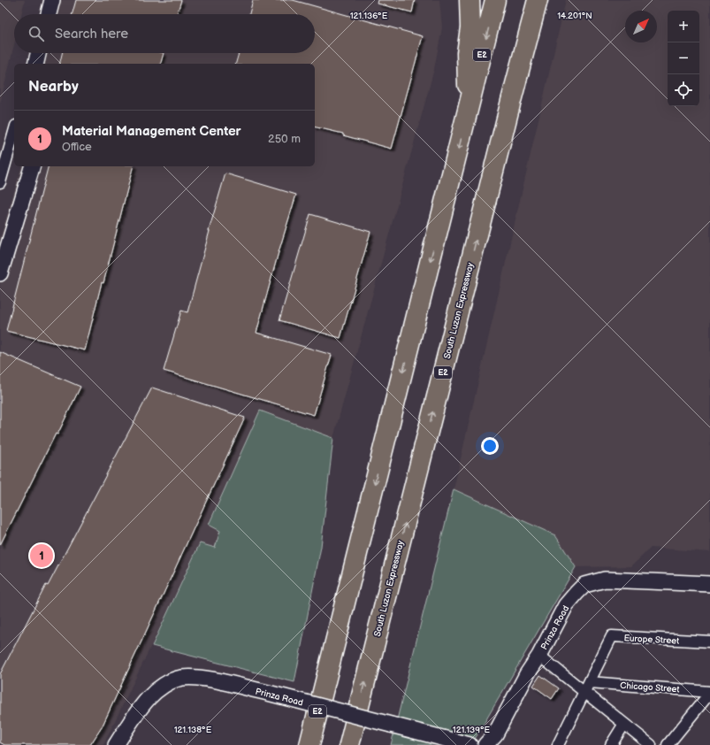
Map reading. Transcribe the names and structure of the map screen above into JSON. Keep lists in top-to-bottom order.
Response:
{
  "streets": {
    "highway": ["E2", "South Luzon Expressway"],
    "main road": ["Prinza Road"],
    "street": ["Europe Street", "Chicago Street"]
  },
  "crossings": [
    ["Europe Street", "Chicago Street"]
  ],
  "north": "top right",
  "page": {
    "map_buttons": ["+", "−"],
    "search": "Search here",
    "heading": "Nearby",
    "list": [
      {
        "mark": "1",
        "name": "Material Management Center",
        "note": "Office",
        "value": "250 m"
      }
    ],
    "pins": "1"
  },
  "coordinates": [
    "121.136°E",
    "14.201°N",
    "121.138°E",
    "121.139°E"
  ]
}
